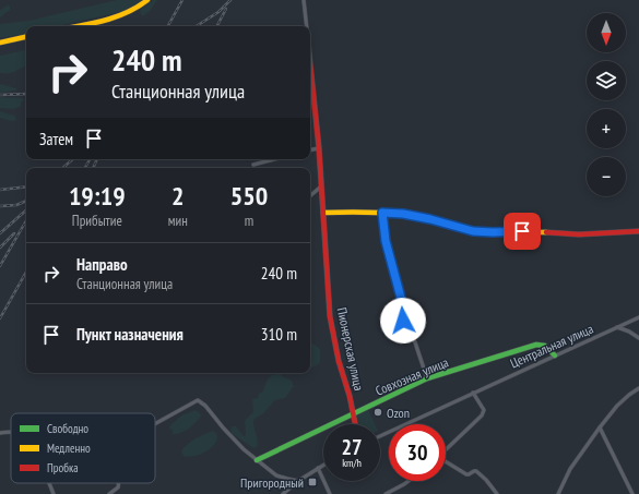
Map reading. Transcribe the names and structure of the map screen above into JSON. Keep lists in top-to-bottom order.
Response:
{
  "streets": {
    "street": ["Центральная улица", "Пионерская улица", "Совхозная улица"]
  },
  "crossings": [
    ["Центральная улица", "Совхозная улица"],
    ["Пионерская улица", "Совхозная улица"]
  ],
  "places": {
    "other": ["Ozon"],
    "transit": ["Пригородный"]
  },
  "legend": ["Свободно", "Медленно", "Пробка"],
  "north": "bottom",
  "page": {
    "map_buttons": ["+", "−"],
    "turn": ["240 m", "Станционная улица"],
    "then": "Затем",
    "eta": [
      "19:19",
      "Прибытие",
      "2",
      "мин",
      "550",
      "m"
    ],
    "list": [
      {
        "name": "Направо",
        "note": "Станционная улица",
        "value": "240 m"
      },
      {
        "name": "Пункт назначения",
        "value": "310 m"
      }
    ],
    "speed": "27 km/h",
    "limit": "30"
  }
}
